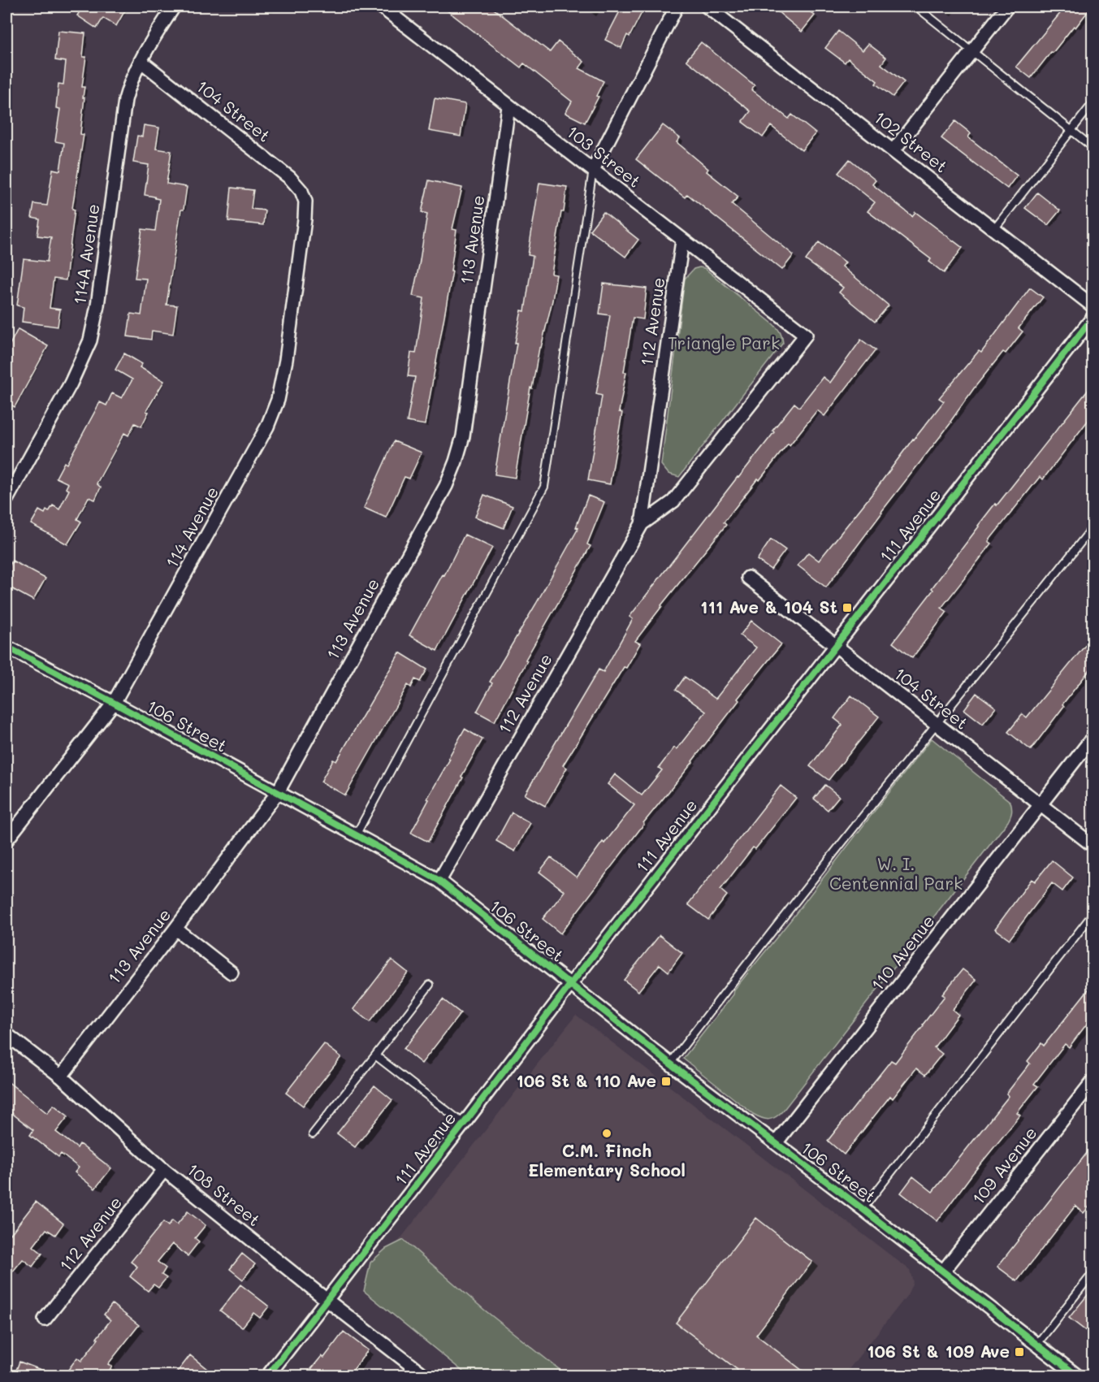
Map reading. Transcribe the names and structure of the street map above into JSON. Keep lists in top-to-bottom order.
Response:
{
  "streets": {
    "street": [
      "104 Street",
      "102 Street",
      "103 Street",
      "113 Avenue",
      "114A Avenue",
      "112 Avenue",
      "111 Avenue",
      "114 Avenue",
      "106 Street",
      "110 Avenue",
      "109 Avenue",
      "108 Street"
    ]
  },
  "crossings": [
    ["104 Street", "114A Avenue"],
    ["104 Street", "111 Avenue"],
    ["104 Street", "114 Avenue"],
    ["104 Street", "110 Avenue"],
    ["103 Street", "113 Avenue"],
    ["103 Street", "112 Avenue"],
    ["113 Avenue", "106 Street"],
    ["113 Avenue", "108 Street"],
    ["112 Avenue", "106 Street"],
    ["112 Avenue", "108 Street"],
    ["111 Avenue", "106 Street"],
    ["111 Avenue", "108 Street"],
    ["114 Avenue", "106 Street"],
    ["106 Street", "110 Avenue"],
    ["106 Street", "109 Avenue"]
  ],
  "parks": ["Triangle Park", "W. I. Centennial Park"],
  "places": {
    "transit": ["111 Ave & 104 St", "106 St & 110 Ave", "106 St & 109 Ave"],
    "other": ["C.M. Finch Elementary School"]
  }
}
